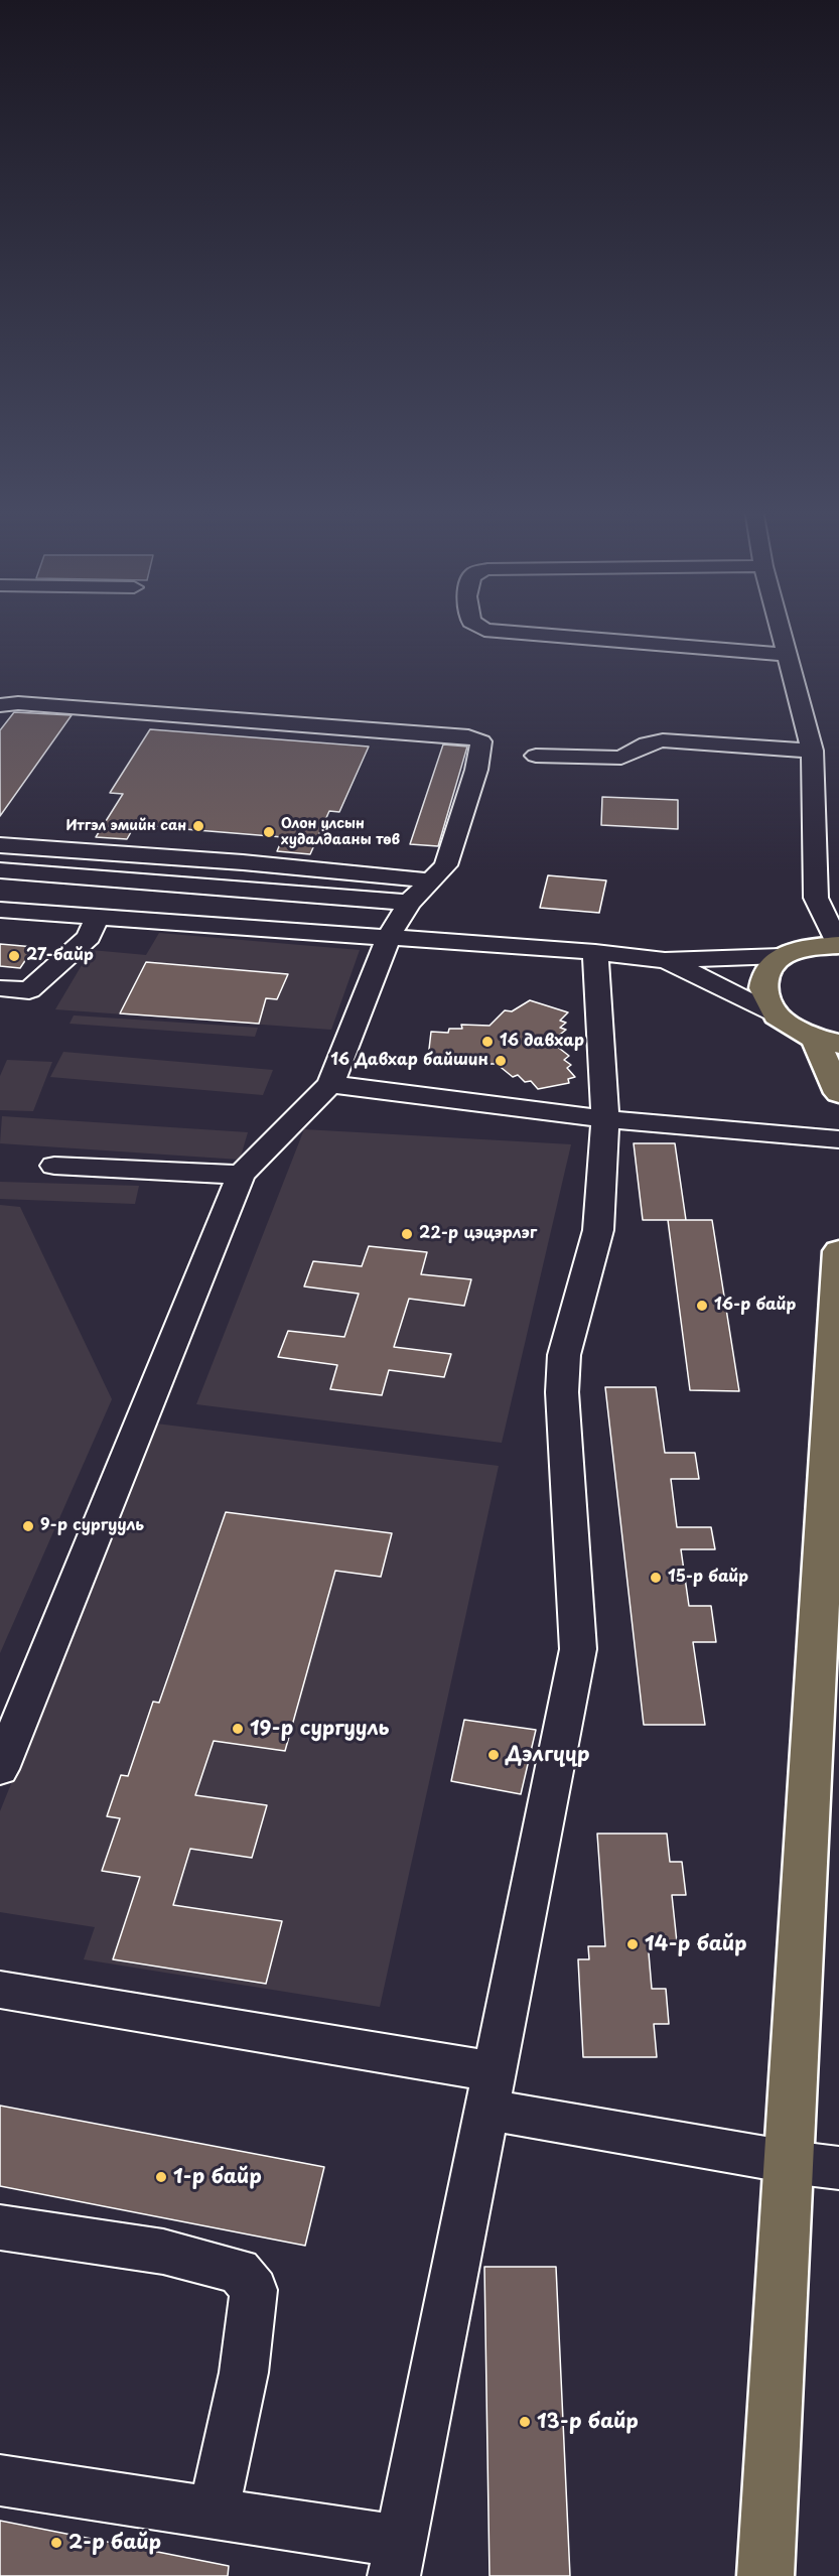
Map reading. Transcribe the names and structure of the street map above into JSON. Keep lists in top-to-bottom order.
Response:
{
  "places": [
    "Итгэл эмийн сан",
    "Олон улсын худалдааны төв",
    "27-байр",
    "16 давхар",
    "16 Давхар байшин",
    "22-р цэцэрлэг",
    "16-р байр",
    "9-р сургууль",
    "15-р байр",
    "19-р сургууль",
    "Дэлгүүр",
    "14-р байр",
    "1-р байр",
    "13-р байр",
    "2-р байр"
  ]
}
